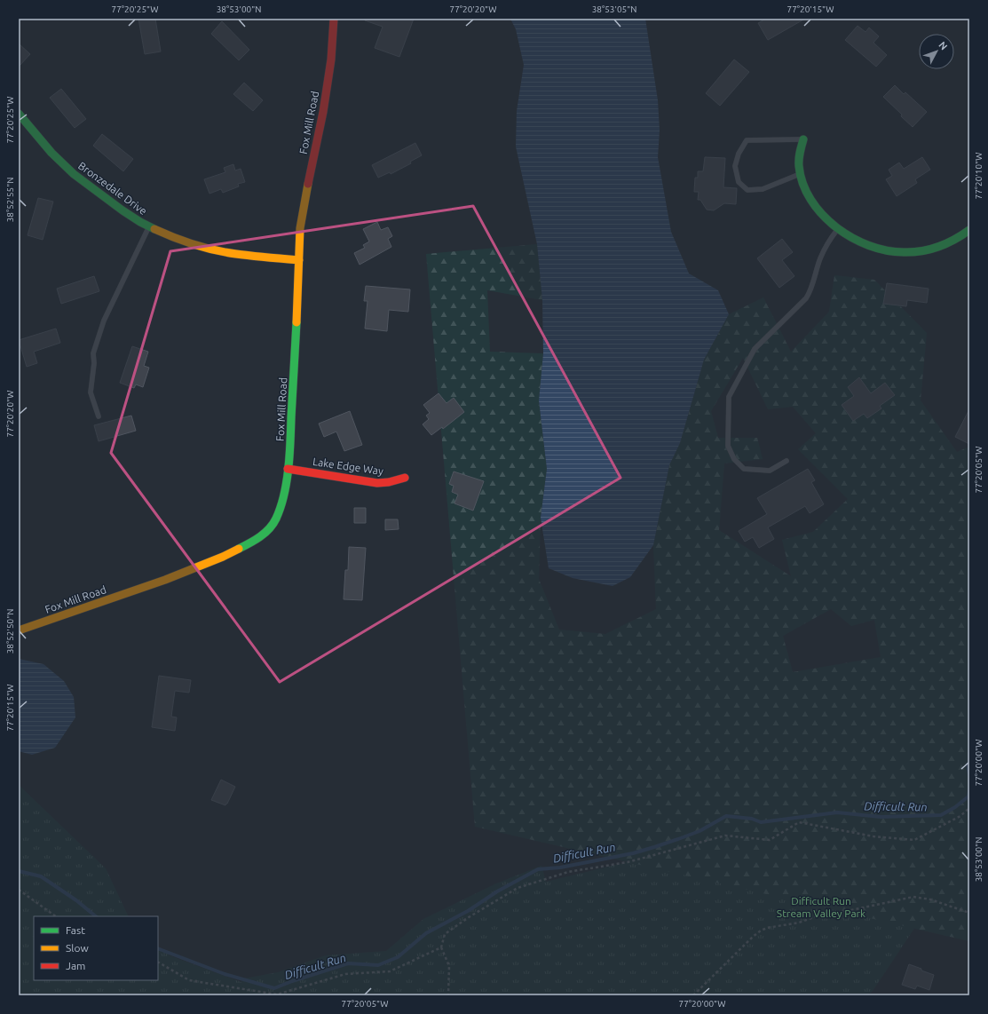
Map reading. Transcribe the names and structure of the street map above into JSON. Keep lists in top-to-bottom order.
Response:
{
  "streets": {
    "main road": ["Fox Mill Road", "Bronzedale Drive", "Lake Edge Way"]
  },
  "crossings": [
    ["Fox Mill Road", "Bronzedale Drive"],
    ["Fox Mill Road", "Lake Edge Way"]
  ],
  "water": ["Difficult Run"],
  "parks": ["Difficult Run Stream Valley Park"],
  "legend": ["Fast", "Slow", "Jam"],
  "north": "top right",
  "coordinates": [
    "77°20'25\"W",
    "38°53'00\"N",
    "77°20'20\"W",
    "38°53'05\"N",
    "77°20'15\"W",
    "77°20'10\"W",
    "38°52'55\"N",
    "77°20'05\"W",
    "38°52'50\"N",
    "77°20'00\"W"
  ]
}
